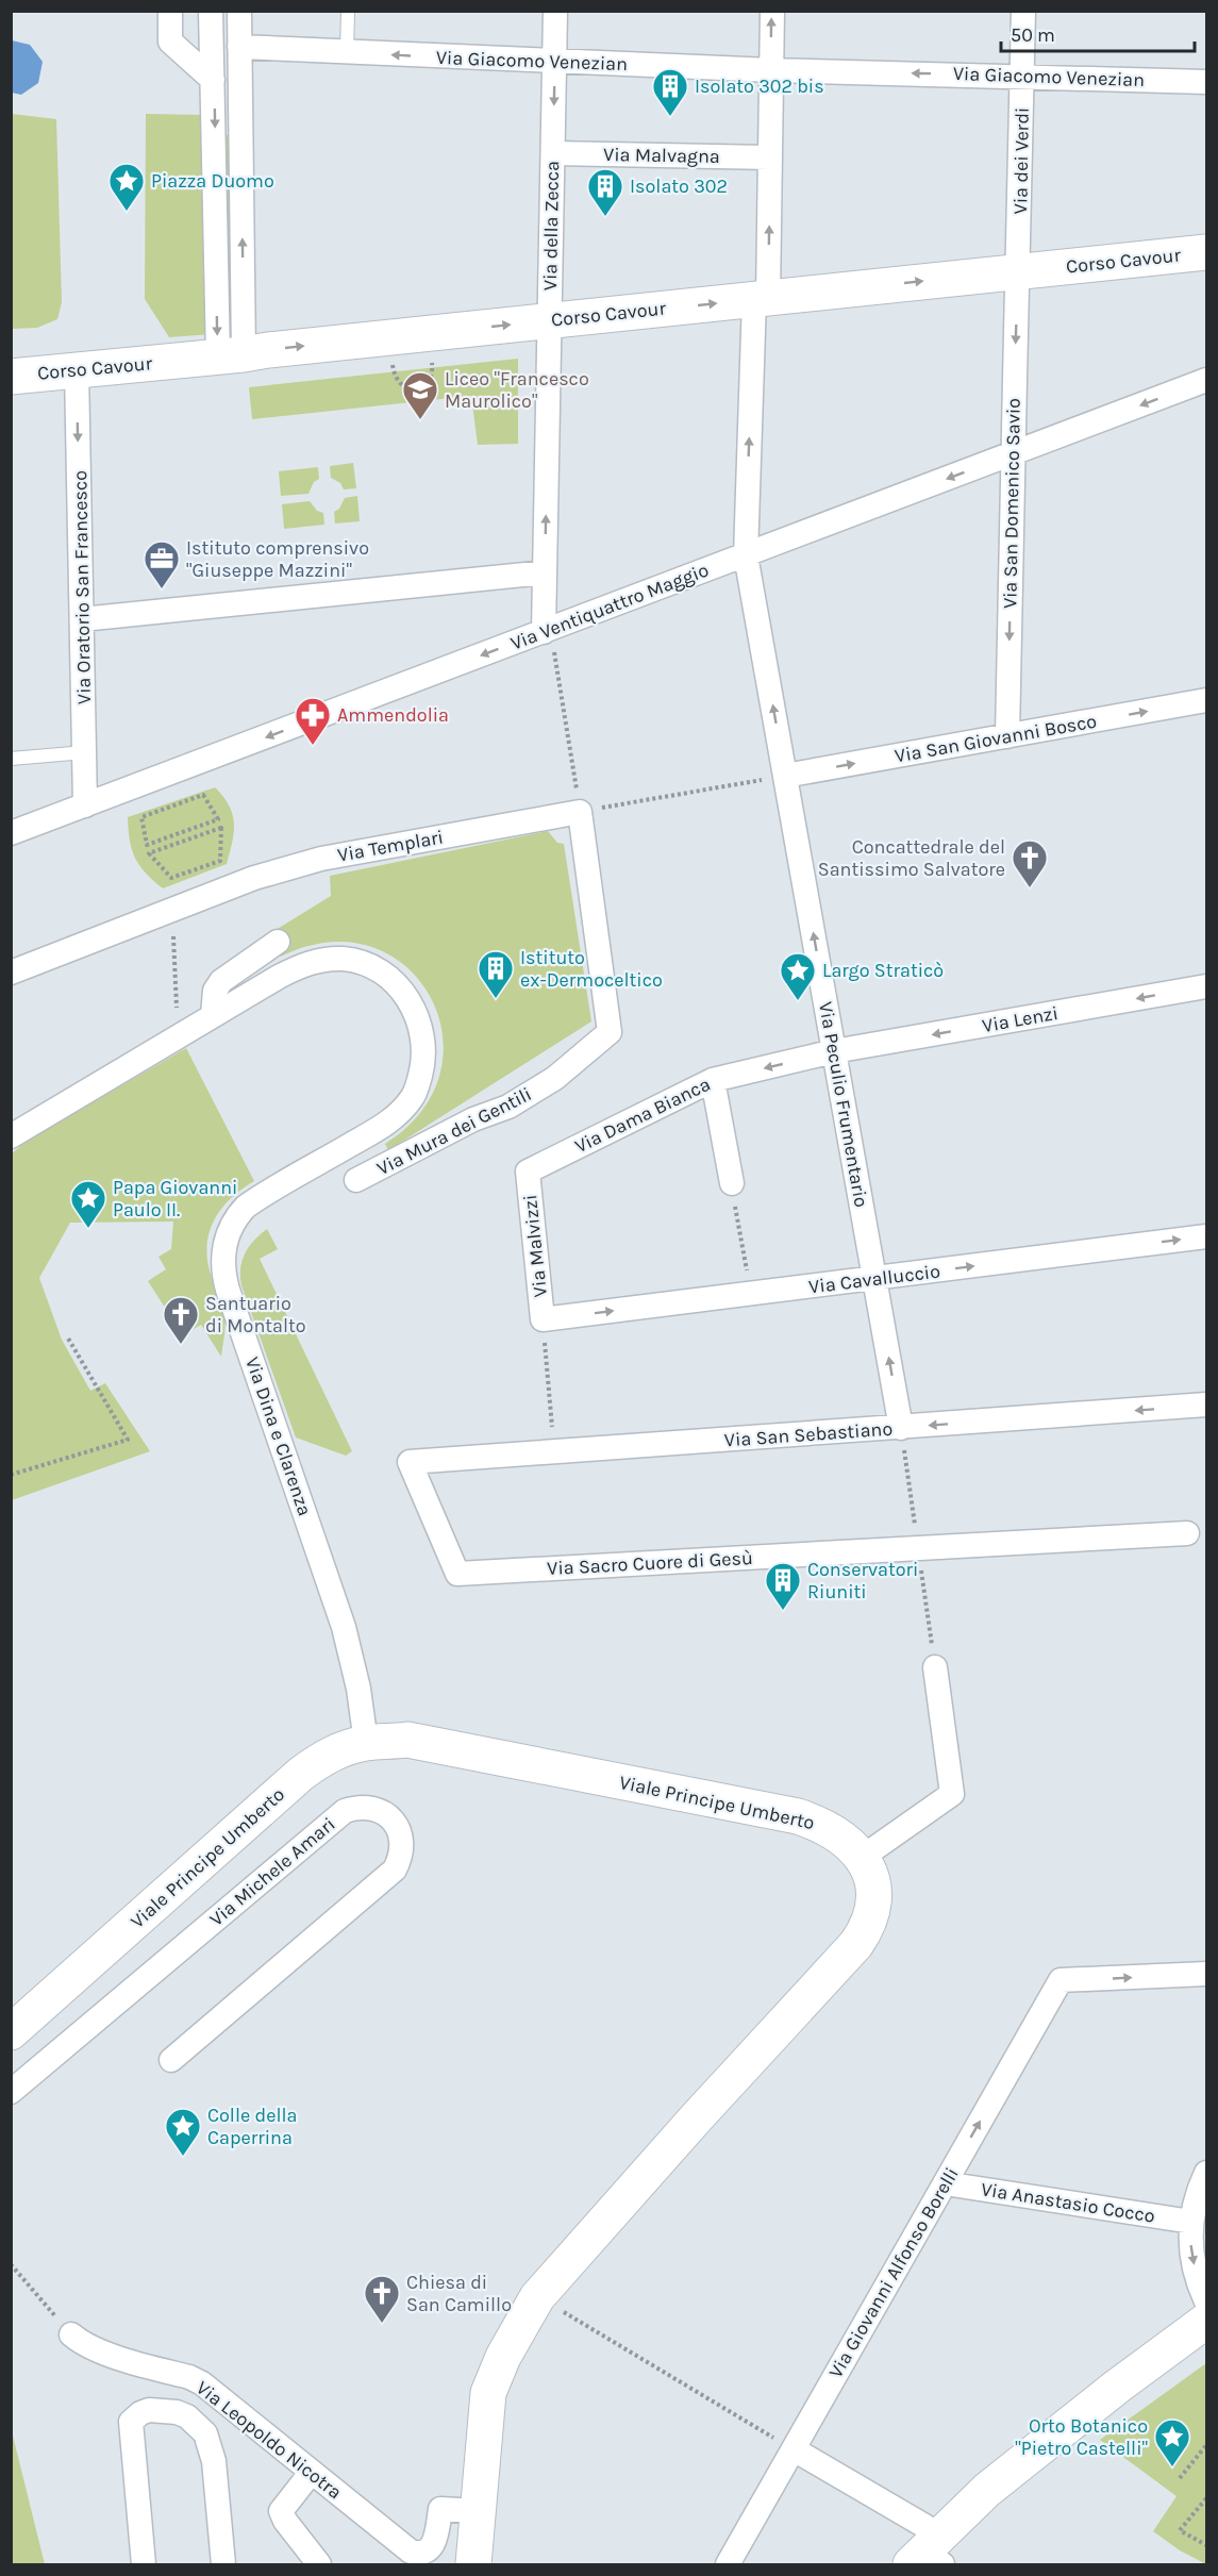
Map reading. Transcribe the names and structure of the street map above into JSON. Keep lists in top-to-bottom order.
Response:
{
  "streets": {
    "main road": ["Corso Cavour", "Viale Principe Umberto"],
    "street": [
      "Via Giacomo Venezian",
      "Via Malvagna",
      "Via dei Verdi",
      "Via della Zecca",
      "Via San Domenico Savio",
      "Via Oratorio San Francesco",
      "Via Ventiquattro Maggio",
      "Via San Giovanni Bosco",
      "Via Templari",
      "Via Lenzi",
      "Via Peculio Frumentario",
      "Via Dama Bianca",
      "Via Mura dei Gentili",
      "Via Malvizzi",
      "Via Cavalluccio",
      "Via San Sebastiano",
      "Via Dina e Clarenza",
      "Via Sacro Cuore di Gesù",
      "Via Michele Amari",
      "Via Anastasio Cocco",
      "Via Giovanni Alfonso Borelli",
      "Via Leopoldo Nicotra"
    ]
  },
  "crossings": [
    ["Via Giacomo Venezian", "Via dei Verdi"],
    ["Via Giacomo Venezian", "Via della Zecca"],
    ["Via Giacomo Venezian", "Via Peculio Frumentario"],
    ["Via Malvagna", "Via della Zecca"],
    ["Via Malvagna", "Via Peculio Frumentario"],
    ["Via dei Verdi", "Corso Cavour"],
    ["Via dei Verdi", "Via San Domenico Savio"],
    ["Via della Zecca", "Corso Cavour"],
    ["Via della Zecca", "Via Ventiquattro Maggio"],
    ["Corso Cavour", "Via San Domenico Savio"],
    ["Corso Cavour", "Via Oratorio San Francesco"],
    ["Corso Cavour", "Via Peculio Frumentario"],
    ["Via San Domenico Savio", "Via Ventiquattro Maggio"],
    ["Via San Domenico Savio", "Via San Giovanni Bosco"],
    ["Via Oratorio San Francesco", "Via Ventiquattro Maggio"],
    ["Via Ventiquattro Maggio", "Via Peculio Frumentario"],
    ["Via San Giovanni Bosco", "Via Peculio Frumentario"],
    ["Via Templari", "Via Mura dei Gentili"],
    ["Via Lenzi", "Via Peculio Frumentario"],
    ["Via Lenzi", "Via Dama Bianca"],
    ["Via Peculio Frumentario", "Via Dama Bianca"],
    ["Via Peculio Frumentario", "Via Cavalluccio"],
    ["Via Peculio Frumentario", "Via San Sebastiano"],
    ["Via Dama Bianca", "Via Malvizzi"],
    ["Via Malvizzi", "Via Cavalluccio"],
    ["Via San Sebastiano", "Via Sacro Cuore di Gesù"],
    ["Via Dina e Clarenza", "Viale Principe Umberto"],
    ["Via Anastasio Cocco", "Via Giovanni Alfonso Borelli"]
  ],
  "one_way": [
    "Via Giacomo Venezian",
    "Corso Cavour",
    "Via San Domenico Savio",
    "Via Oratorio San Francesco",
    "Via San Giovanni Bosco",
    "Via Lenzi",
    "Via Peculio Frumentario",
    "Via Dama Bianca",
    "Via Cavalluccio",
    "Via Giovanni Alfonso Borelli"
  ],
  "places": {
    "building": [
      "Isolato 302 bis",
      "Isolato 302",
      "Istituto ex-Dermoceltico",
      "Conservatori Riuniti"
    ],
    "place": [
      "Piazza Duomo",
      "Largo Straticò",
      "Papa Giovanni Paulo II.",
      "Colle della Caperrina",
      "Orto Botanico \"Pietro Castelli\""
    ],
    "school or university": ["Liceo \"Francesco Maurolico\""],
    "office": ["Istituto comprensivo \"Giuseppe Mazzini\""],
    "pharmacy": ["Ammendolia"],
    "church": ["Concattedrale del Santissimo Salvatore", "Santuario di Montalto", "Chiesa di San Camillo"]
  },
  "scale_bar": "50 m"
}
